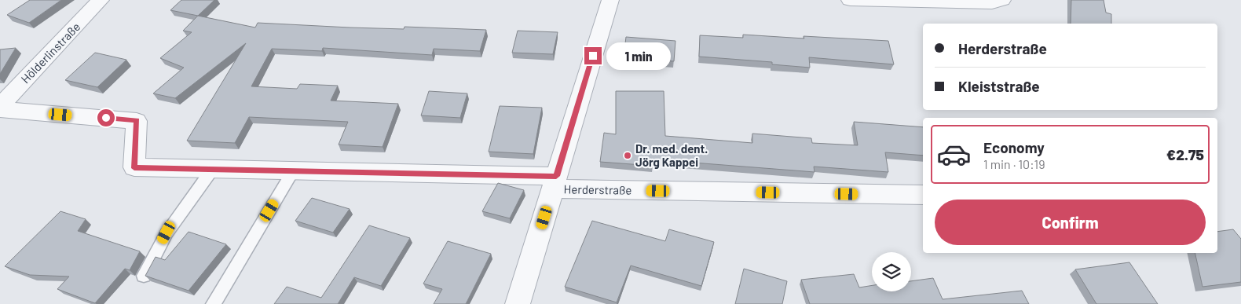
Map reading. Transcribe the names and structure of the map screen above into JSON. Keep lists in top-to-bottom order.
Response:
{
  "streets": {
    "street": ["Hölderlinstraße", "Herderstraße"]
  },
  "places": ["Dr. med. dent. Jörg Kappei"],
  "page": {
    "banner": ["Herderstraße", "Kleiststraße"],
    "bubble": "1 min",
    "list": [
      {
        "name": "Economy",
        "note": "1 min · 10:19",
        "value": "€2.75"
      }
    ],
    "buttons": "Confirm"
  }
}
